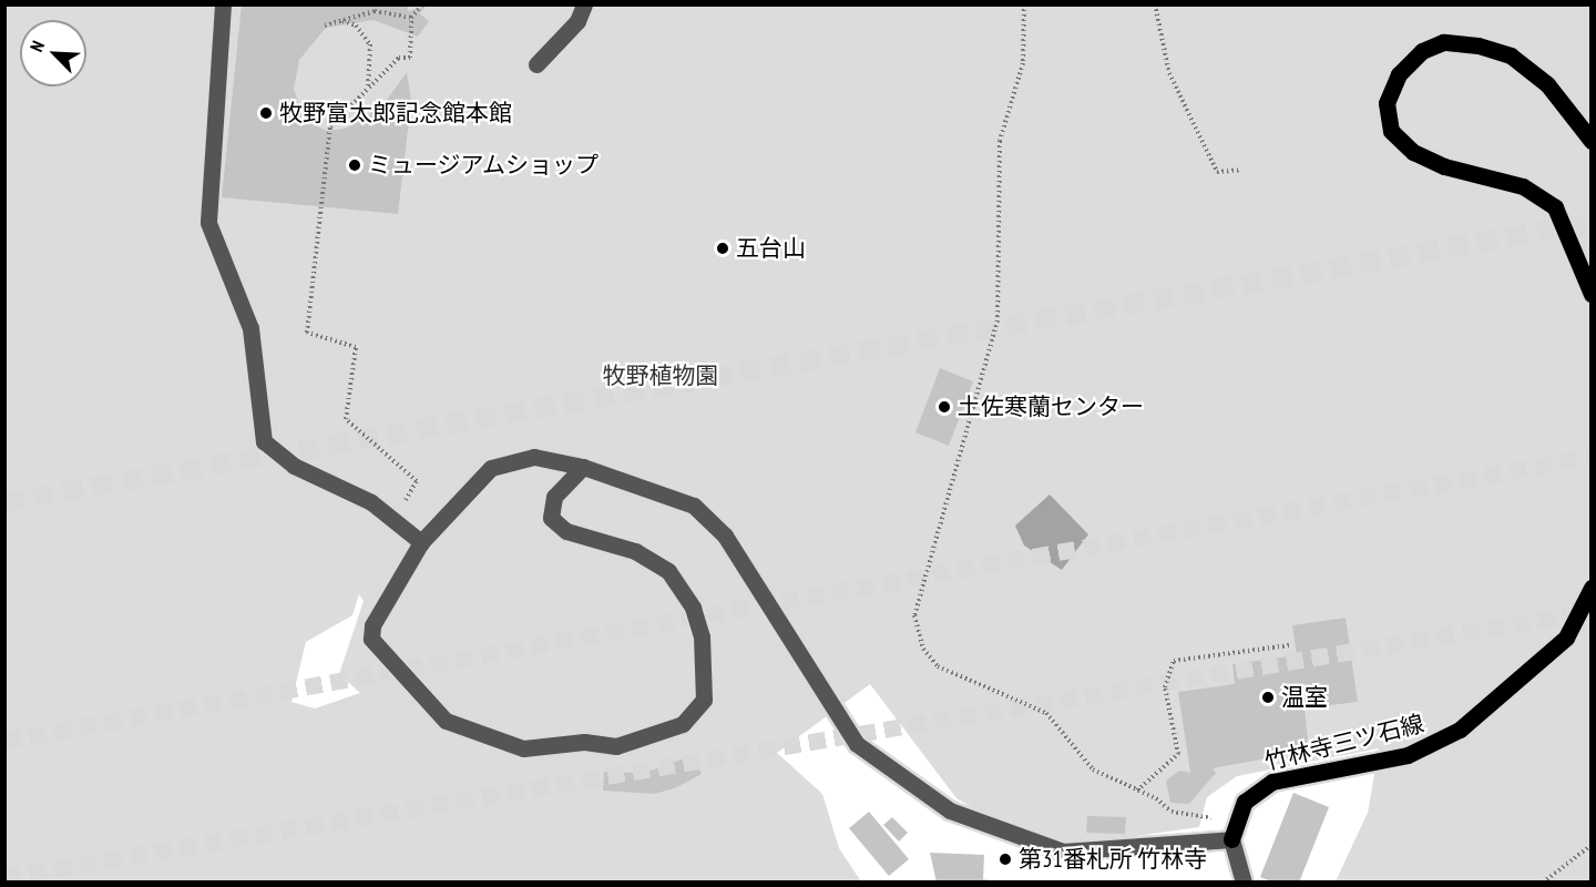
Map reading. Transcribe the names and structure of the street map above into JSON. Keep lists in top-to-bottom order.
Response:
{
  "streets": {
    "main road": ["竹林寺三ツ石線"]
  },
  "parks": ["牧野植物園"],
  "places": [
    "牧野富太郎記念館本館",
    "ミュージアムショップ",
    "五台山",
    "土佐寒蘭センター",
    "温室",
    "第31番札所 竹林寺"
  ],
  "north": "top left"
}
